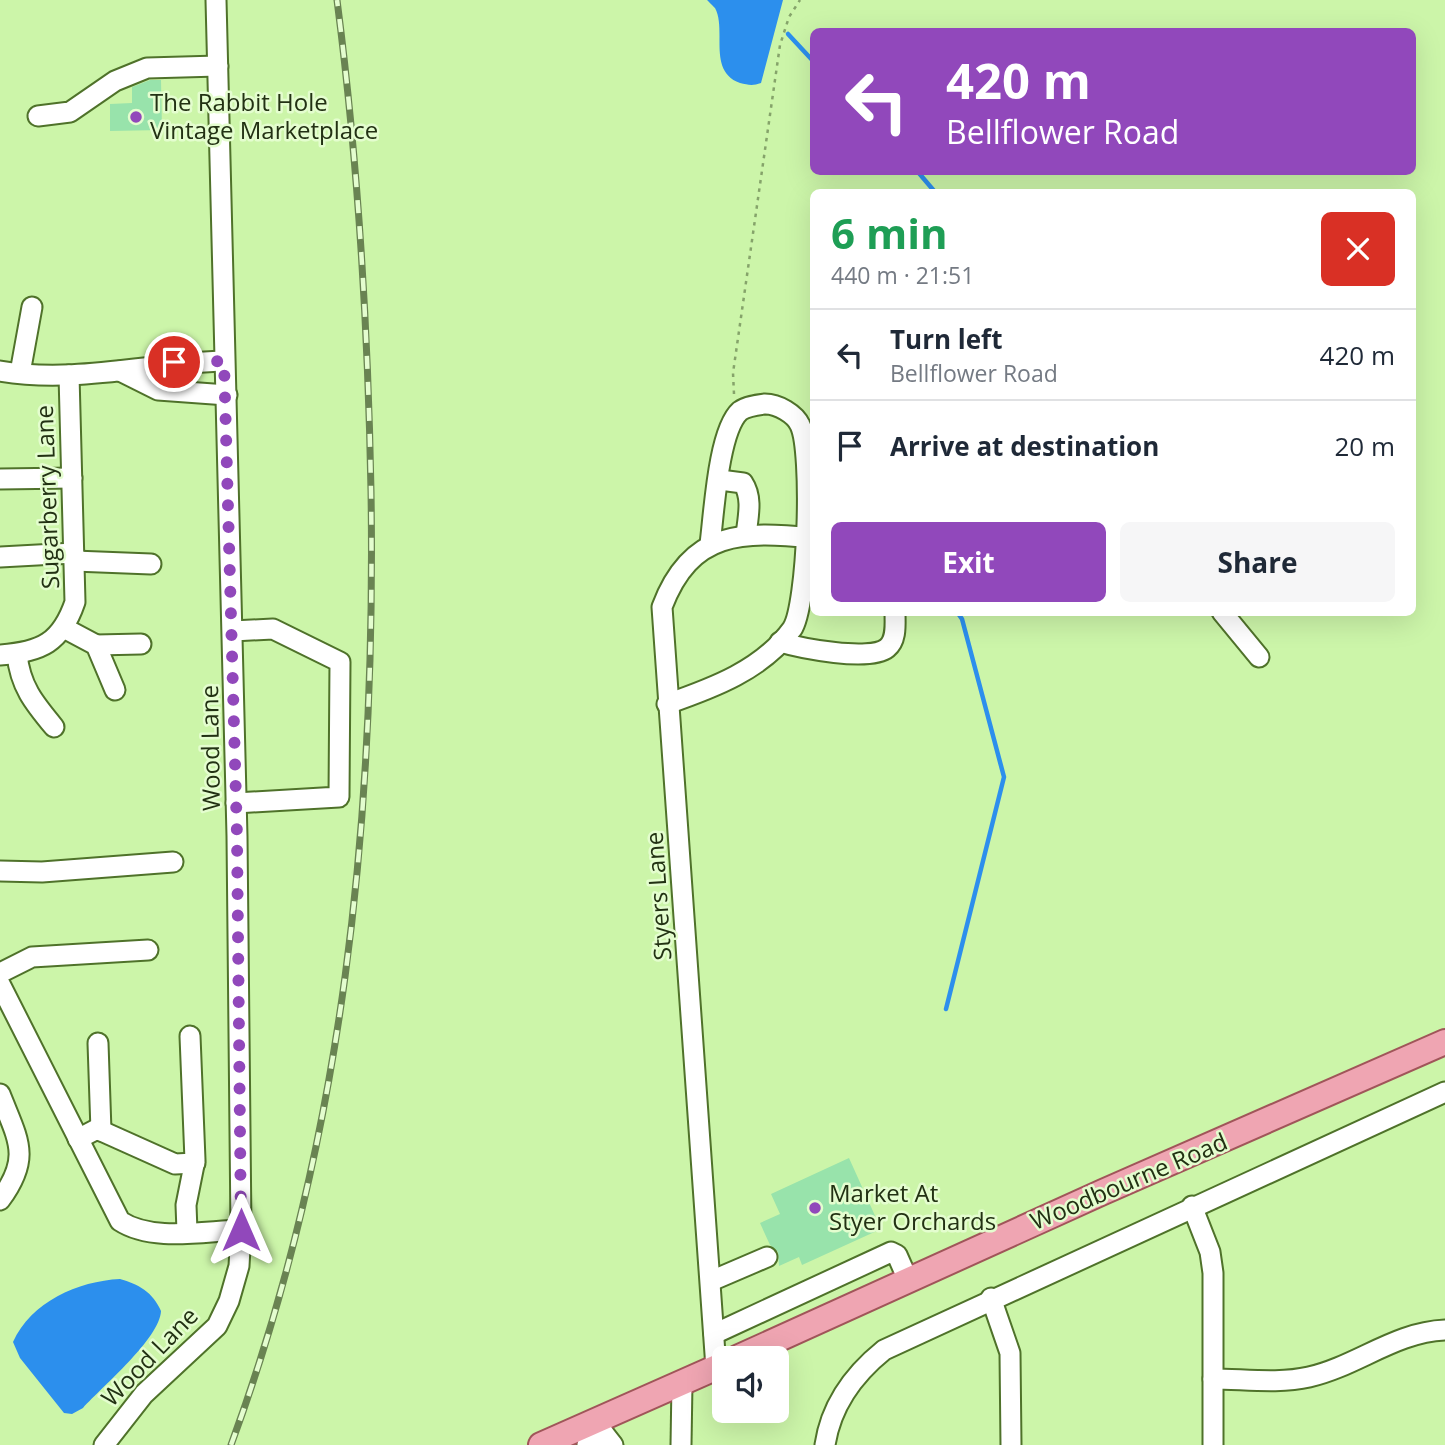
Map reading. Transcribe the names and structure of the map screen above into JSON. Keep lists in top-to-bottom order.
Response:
{
  "streets": {
    "main road": ["Woodbourne Road"],
    "street": ["Sugarberry Lane", "Wood Lane", "Styers Lane"]
  },
  "places": ["The Rabbit Hole Vintage Marketplace", "Market At Styer Orchards"],
  "page": {
    "turn": ["420 m", "Bellflower Road"],
    "heading": ["6 min", "440 m · 21:51"],
    "list": [
      {
        "name": "Turn left",
        "note": "Bellflower Road",
        "value": "420 m"
      },
      {
        "name": "Arrive at destination",
        "value": "20 m"
      }
    ],
    "buttons": ["Exit", "Share"]
  }
}
